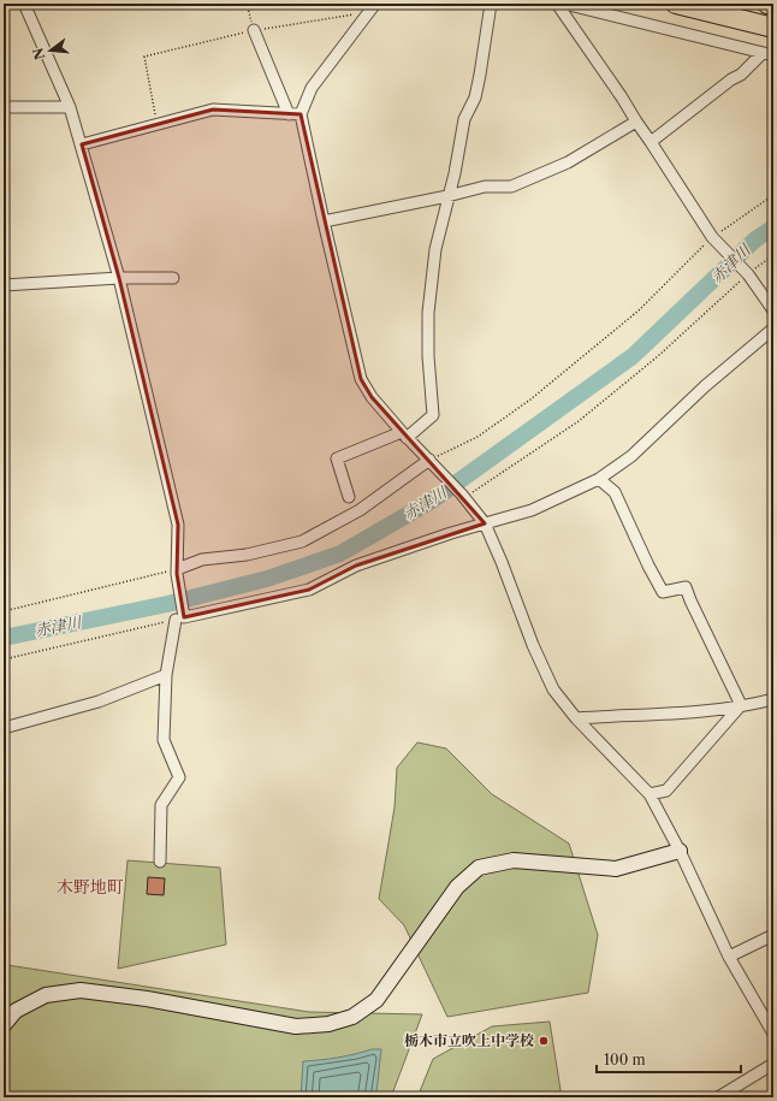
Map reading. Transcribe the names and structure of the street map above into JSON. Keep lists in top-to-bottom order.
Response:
{
  "districts": ["木野地町"],
  "water": ["赤津川"],
  "places": ["栃木市立吹上中学校"],
  "scale_bar": "100 m",
  "north": "left"
}
